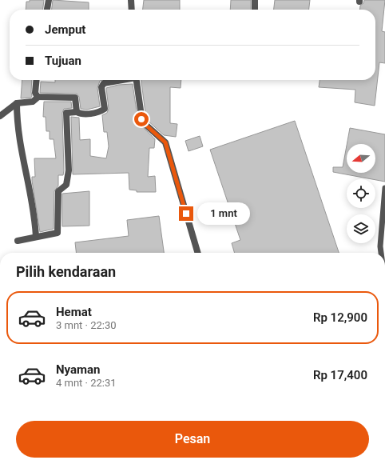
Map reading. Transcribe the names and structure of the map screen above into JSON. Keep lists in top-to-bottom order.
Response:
{
  "north": "left",
  "page": {
    "banner": ["Jemput", "Tujuan"],
    "bubble": "1 mnt",
    "heading": "Pilih kendaraan",
    "list": [
      {
        "name": "Hemat",
        "note": "3 mnt · 22:30",
        "value": "Rp 12,900"
      },
      {
        "name": "Nyaman",
        "note": "4 mnt · 22:31",
        "value": "Rp 17,400"
      }
    ],
    "buttons": "Pesan"
  }
}
